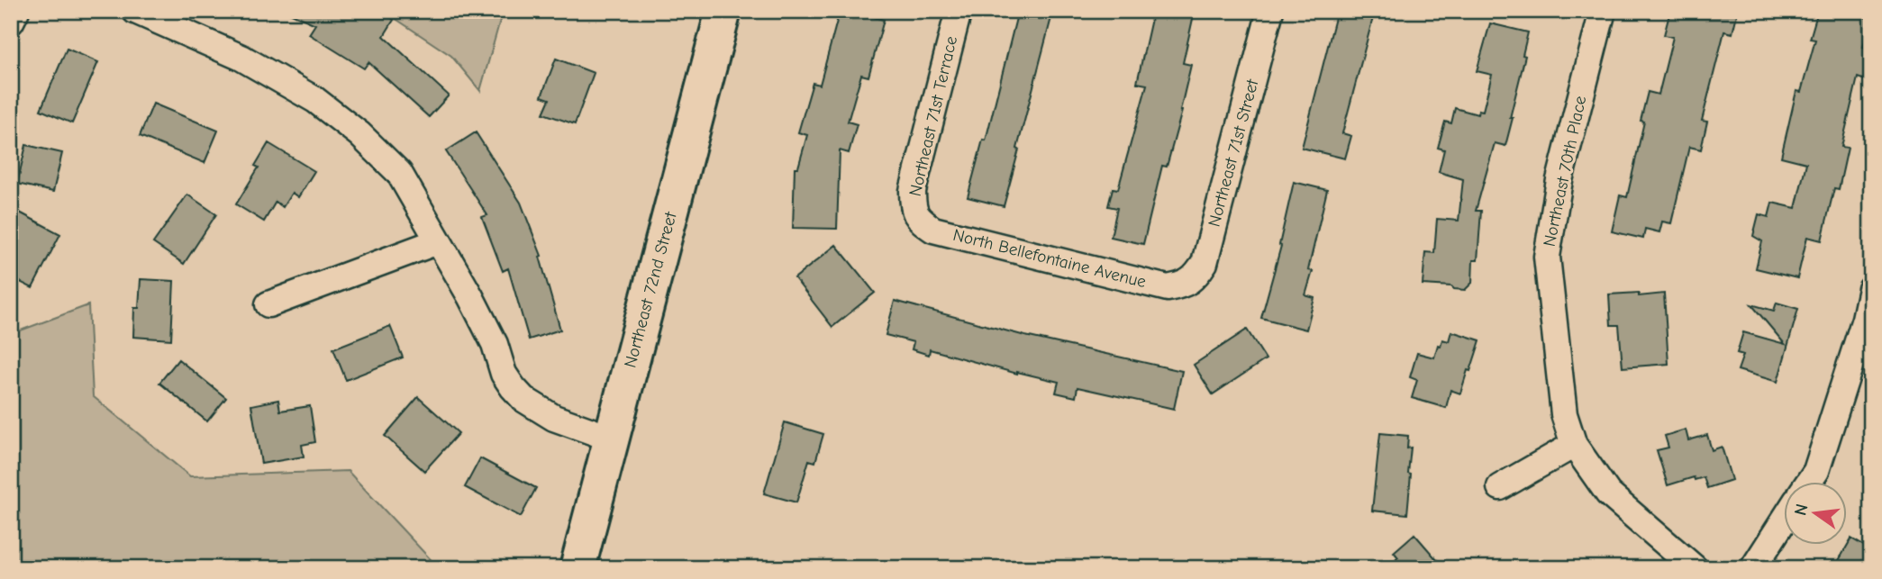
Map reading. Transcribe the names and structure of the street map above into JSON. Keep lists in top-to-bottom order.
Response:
{
  "streets": {
    "main road": ["Northeast 72nd Street"],
    "street": [
      "Northeast 71st Terrace",
      "Northeast 71st Street",
      "Northeast 70th Place",
      "North Bellefontaine Avenue"
    ]
  },
  "crossings": [
    ["Northeast 71st Terrace", "North Bellefontaine Avenue"],
    ["Northeast 71st Street", "North Bellefontaine Avenue"]
  ],
  "north": "left"
}
